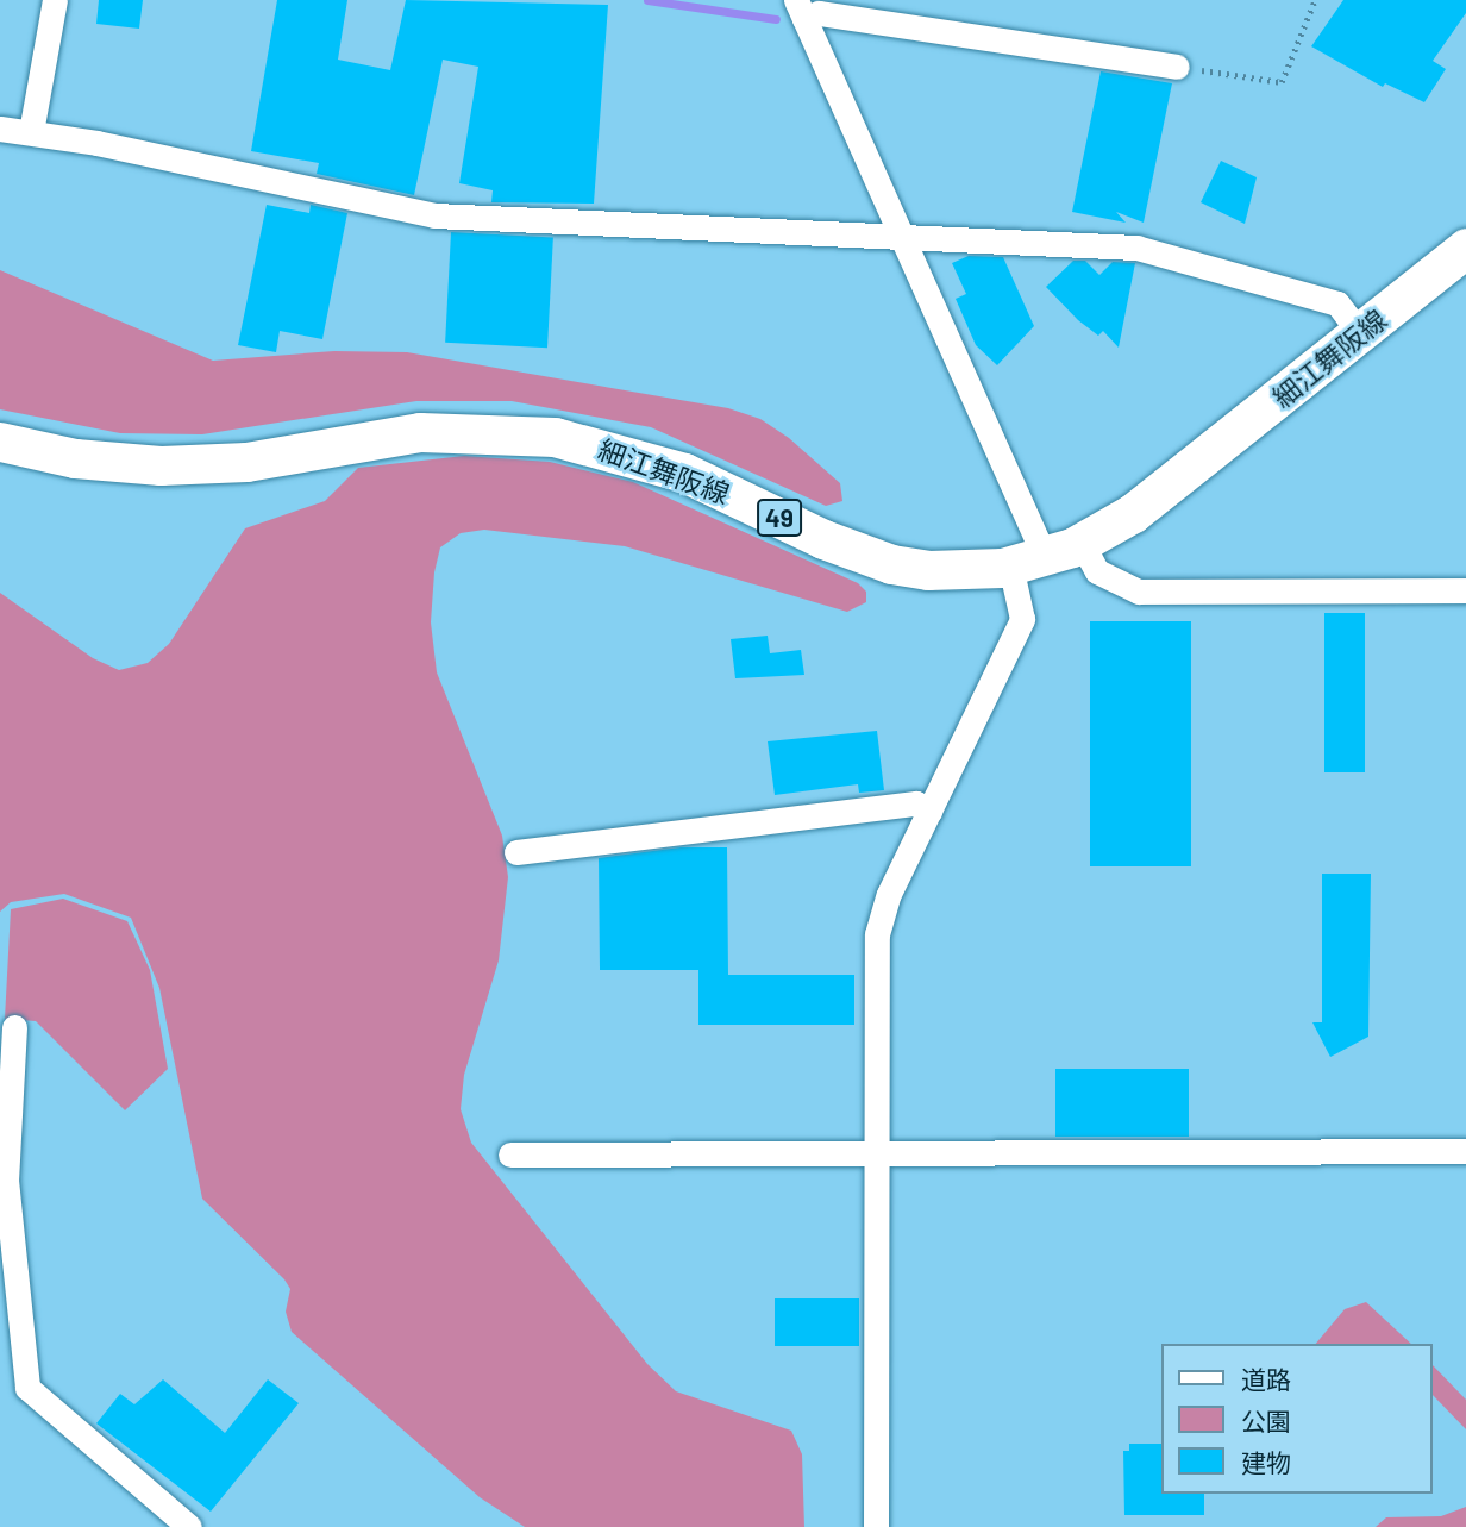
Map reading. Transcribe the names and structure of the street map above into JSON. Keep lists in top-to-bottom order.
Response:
{
  "streets": {
    "main road": ["細江舞阪線", "49"]
  },
  "legend": ["道路", "公園", "建物"]
}
